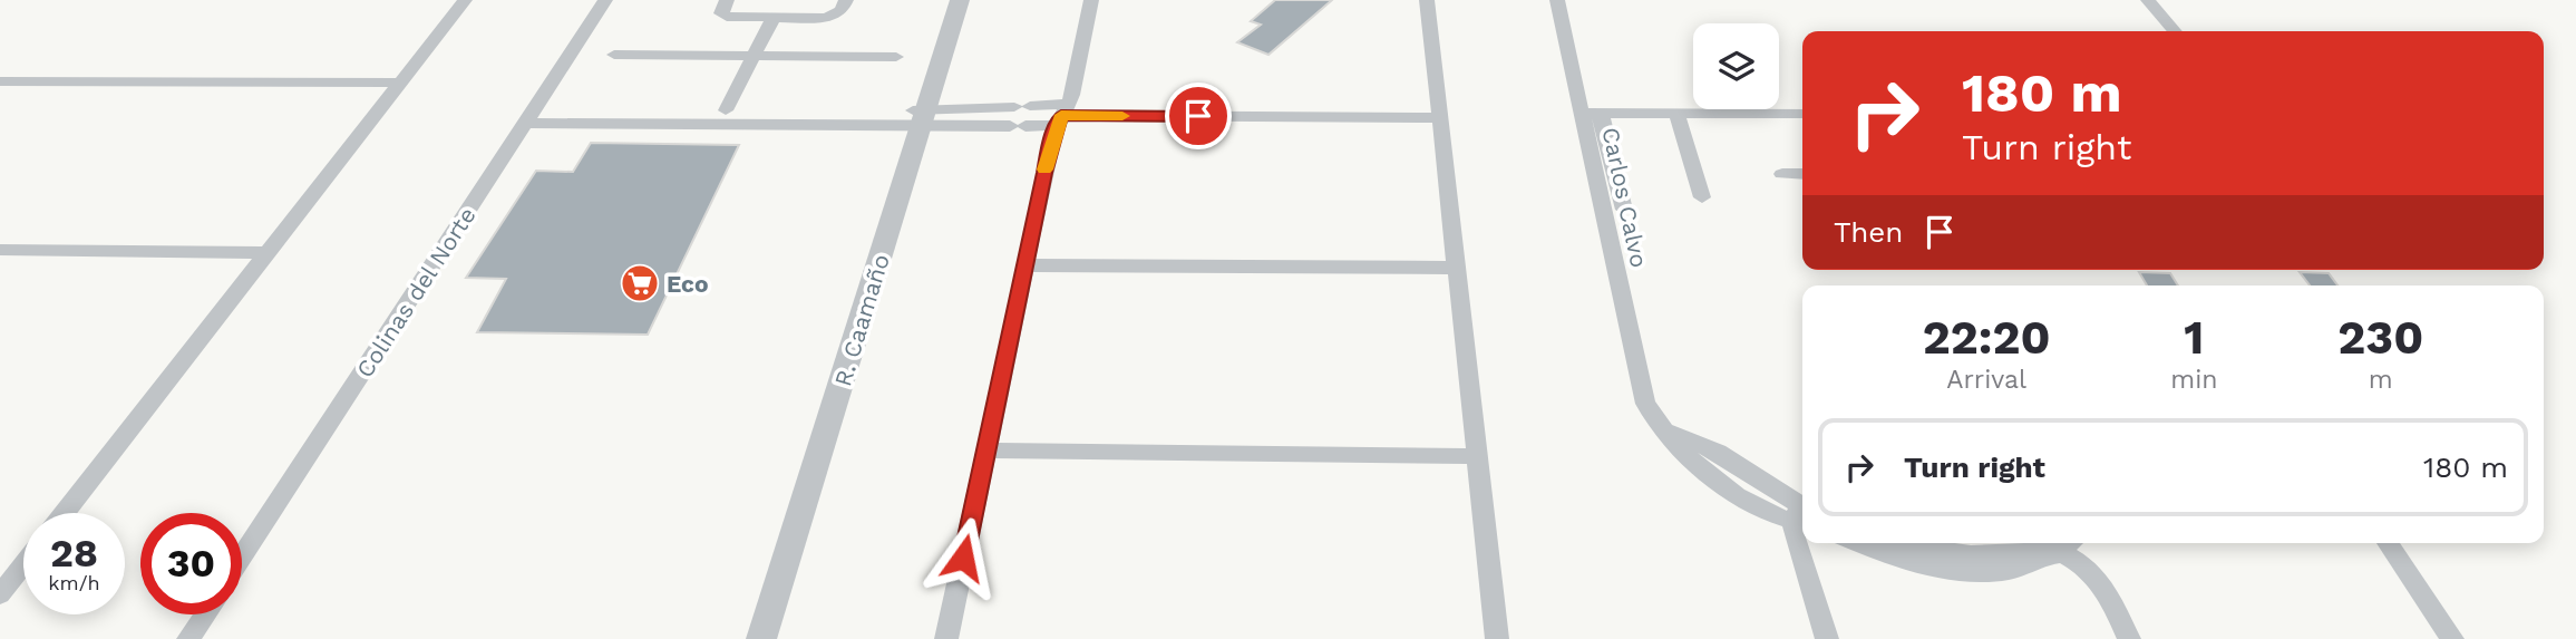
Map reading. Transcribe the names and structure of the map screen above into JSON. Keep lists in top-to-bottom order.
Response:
{
  "streets": {
    "street": ["Carlos Calvo", "Colinas del Norte", "R. Caamaño"]
  },
  "places": {
    "supermarket": ["Eco"]
  },
  "page": {
    "turn": ["180 m", "Turn right"],
    "then": "Then",
    "eta": [
      "22:20",
      "Arrival",
      "1",
      "min",
      "230",
      "m"
    ],
    "list": [
      {
        "name": "Turn right",
        "value": "180 m"
      }
    ],
    "speed": "28 km/h",
    "limit": "30"
  }
}
